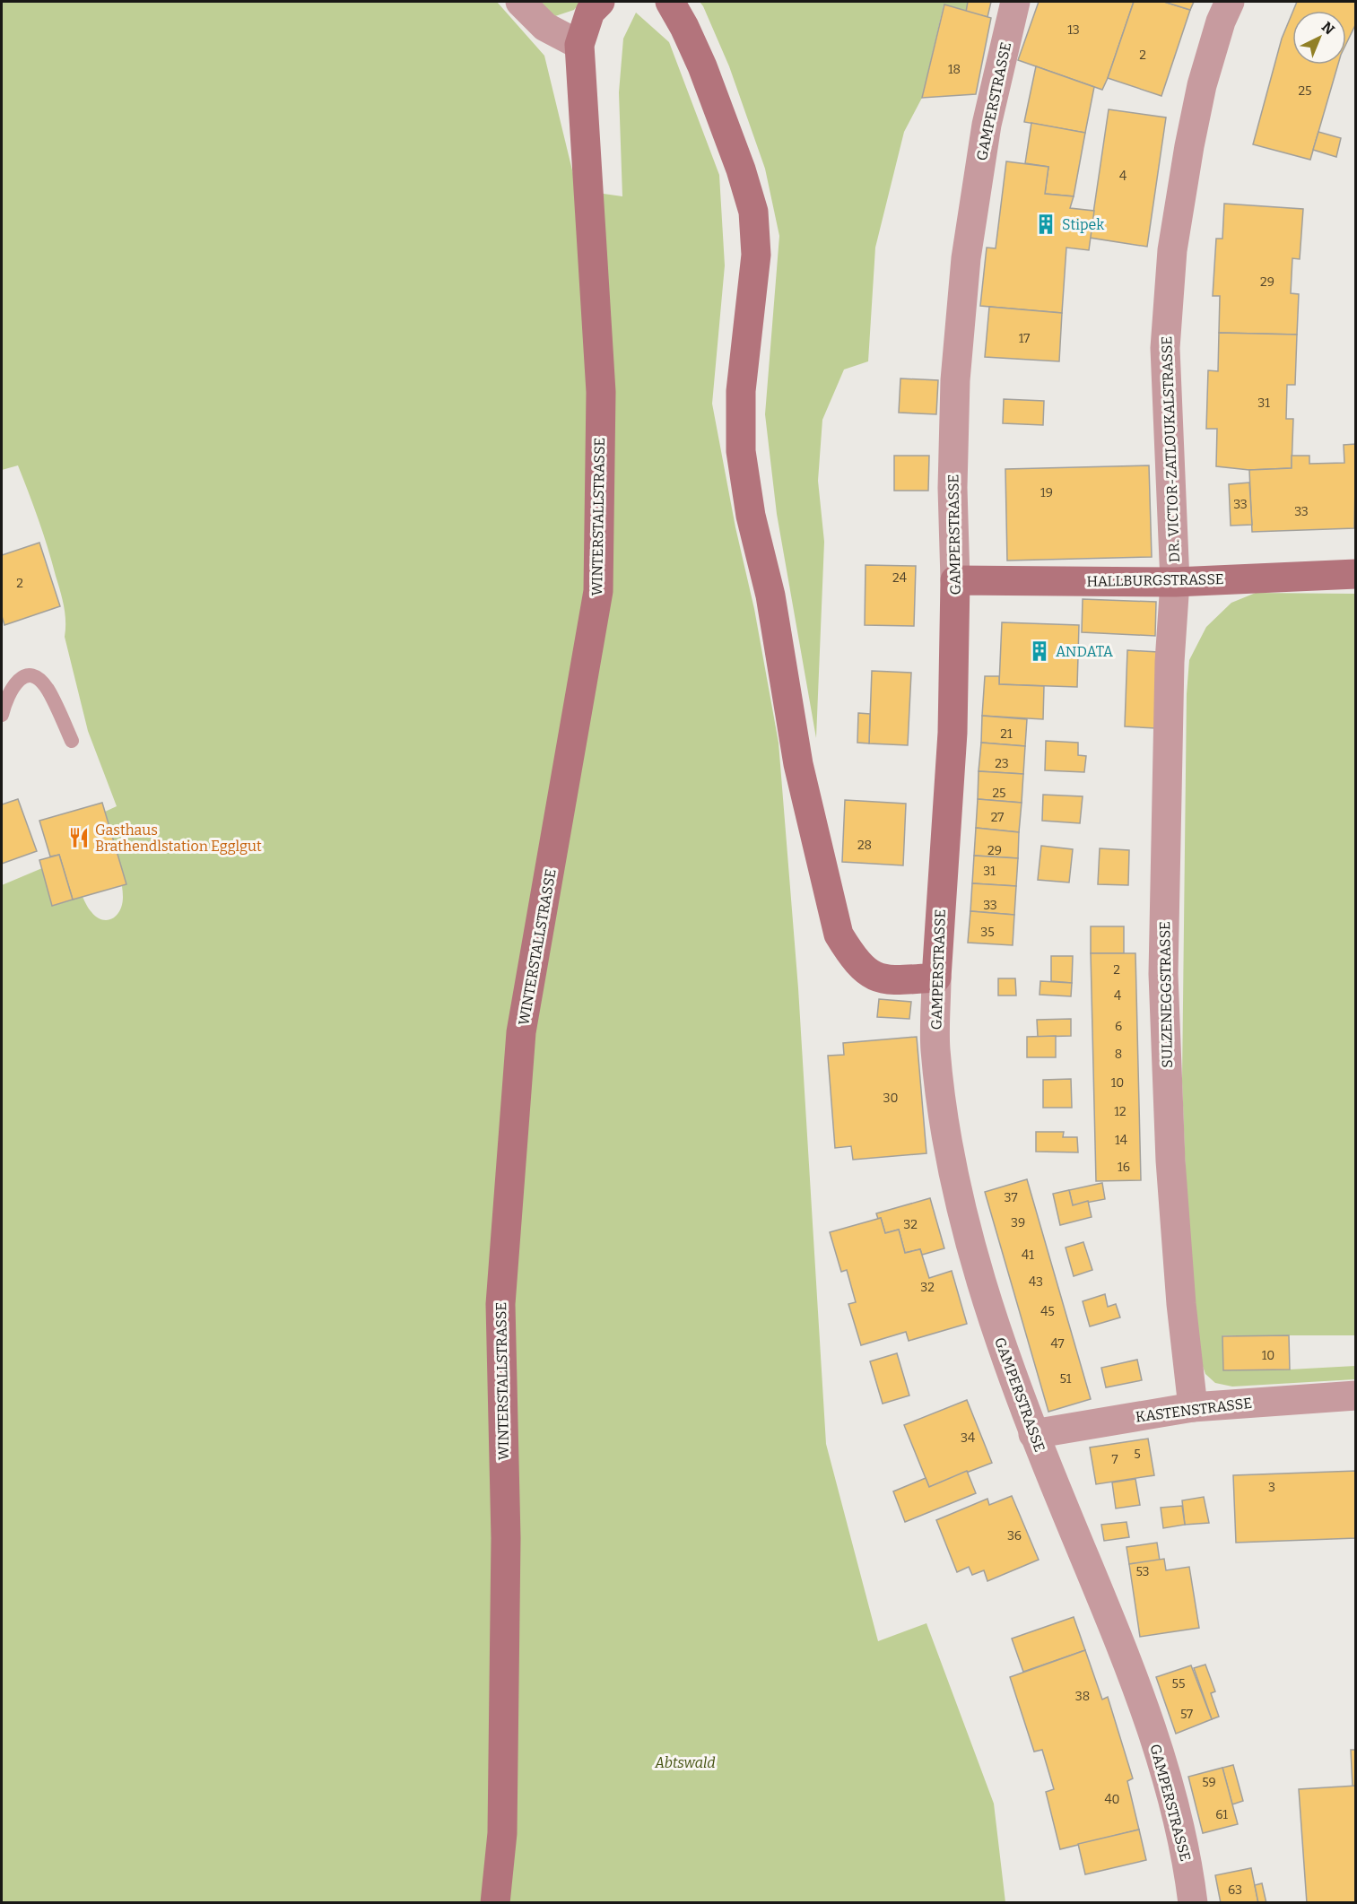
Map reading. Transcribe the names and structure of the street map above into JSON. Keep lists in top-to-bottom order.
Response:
{
  "streets": {
    "street": [
      "GAMPERSTRASSE",
      "DR. VICTOR-ZATLOUKALSTRASSE",
      "WINTERSTALLSTRASSE",
      "HALLBURGSTRASSE",
      "SULZENEGGSTRASSE",
      "KASTENSTRASSE"
    ]
  },
  "crossings": [
    ["GAMPERSTRASSE", "HALLBURGSTRASSE"],
    ["GAMPERSTRASSE", "KASTENSTRASSE"],
    ["DR. VICTOR-ZATLOUKALSTRASSE", "HALLBURGSTRASSE"],
    ["DR. VICTOR-ZATLOUKALSTRASSE", "SULZENEGGSTRASSE"],
    ["HALLBURGSTRASSE", "SULZENEGGSTRASSE"],
    ["SULZENEGGSTRASSE", "KASTENSTRASSE"]
  ],
  "parks": ["Abtswald"],
  "places": {
    "building": ["Stipek", "ANDATA"],
    "restaurant": ["Gasthaus Brathendlstation Egglgut"]
  },
  "house_numbers": [
    "13",
    "2",
    "18",
    "25",
    "4",
    "29",
    "17",
    "31",
    "19",
    "33",
    "33",
    "24",
    "2",
    "21",
    "23",
    "25",
    "27",
    "28",
    "29",
    "31",
    "33",
    "35",
    "2",
    "4",
    "6",
    "8",
    "10",
    "30",
    "12",
    "14",
    "16",
    "37",
    "39",
    "32",
    "41",
    "43",
    "32",
    "45",
    "47",
    "10",
    "51",
    "34",
    "5",
    "7",
    "3",
    "36",
    "53",
    "55",
    "38",
    "57",
    "59",
    "40",
    "61",
    "63"
  ],
  "north": "top right"
}
